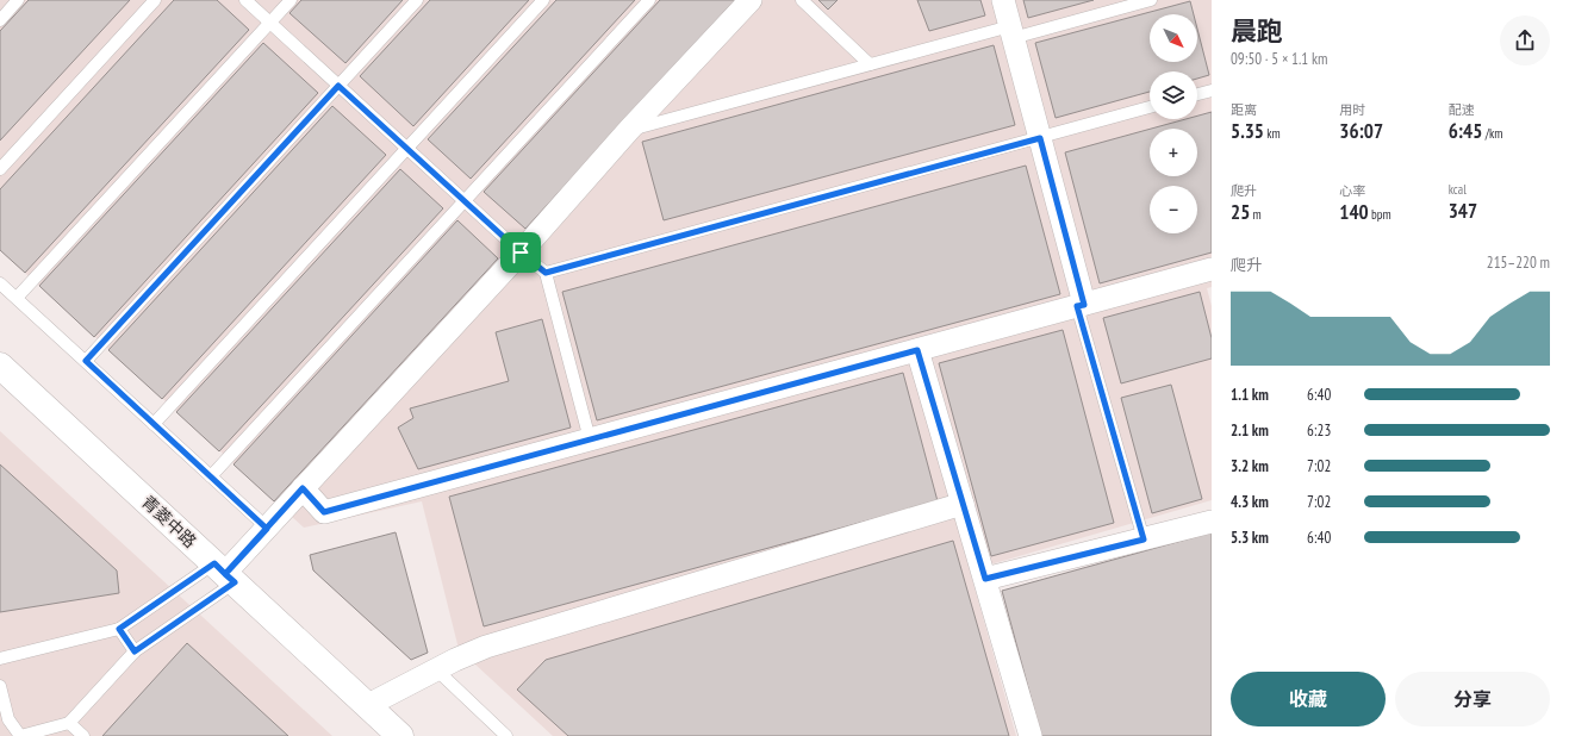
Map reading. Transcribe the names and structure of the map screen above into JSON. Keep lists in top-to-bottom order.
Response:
{
  "streets": {
    "street": ["青菱中路"]
  },
  "north": "bottom right",
  "page": {
    "heading": ["晨跑", "09:50 · 5 × 1.1 km"],
    "map_buttons": ["+", "−"],
    "stats": [
      ["距离", "5.35 km"],
      ["用时", "36:07"],
      ["配速", "6:45 /km"],
      ["爬升", "25 m"],
      ["心率", "140 bpm"],
      ["kcal", "347"]
    ],
    "chart": ["爬升", "215–220 m"],
    "list": [
      {
        "name": "1.1 km",
        "note": "6:40"
      },
      {
        "name": "2.1 km",
        "note": "6:23"
      },
      {
        "name": "3.2 km",
        "note": "7:02"
      },
      {
        "name": "4.3 km",
        "note": "7:02"
      },
      {
        "name": "5.3 km",
        "note": "6:40"
      }
    ],
    "buttons": ["收藏", "分享"]
  }
}
